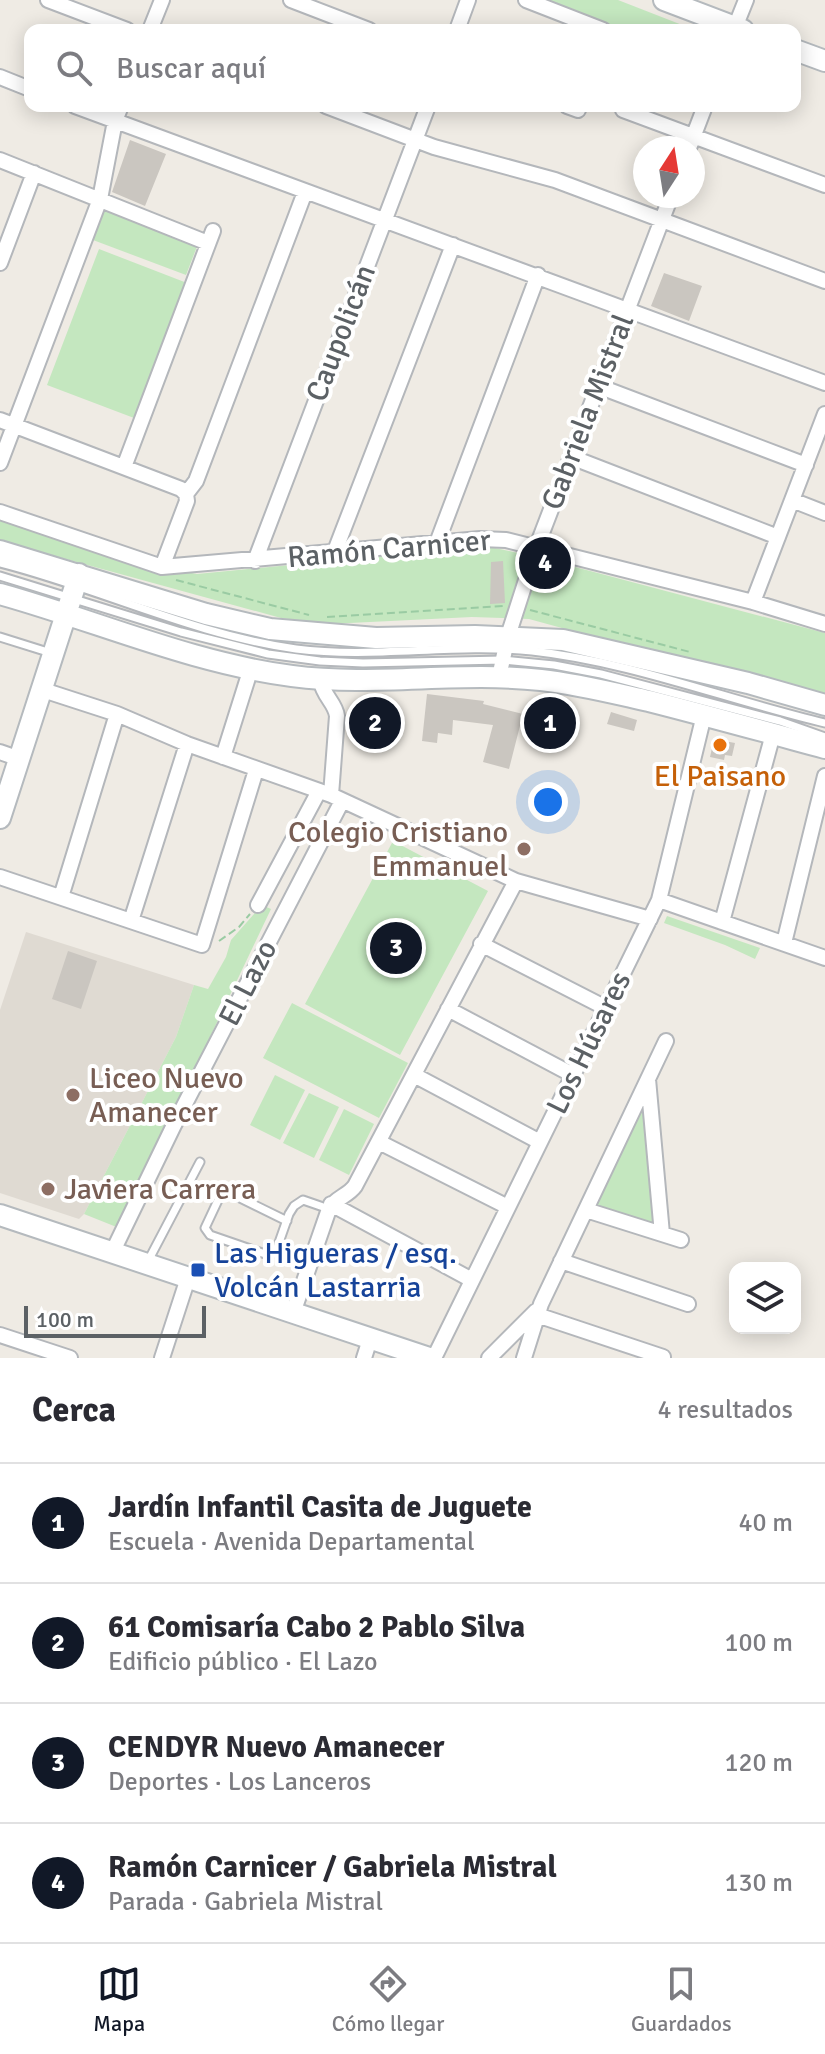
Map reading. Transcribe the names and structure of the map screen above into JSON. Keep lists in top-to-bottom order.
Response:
{
  "streets": {
    "street": [
      "Caupolicán",
      "Gabriela Mistral",
      "Ramón Carnicer",
      "El Lazo",
      "Los Húsares"
    ]
  },
  "crossings": [
    ["Caupolicán", "Ramón Carnicer"],
    ["Gabriela Mistral", "Ramón Carnicer"]
  ],
  "places": {
    "other": [
      "El Paisano",
      "Colegio Cristiano Emmanuel",
      "Liceo Nuevo Amanecer",
      "Javiera Carrera"
    ],
    "transit": ["Las Higueras / esq. Volcán Lastarria"]
  },
  "scale_bar": "100 m",
  "north": "top",
  "page": {
    "search": "Buscar aquí",
    "pins": [
      "4",
      "1",
      "2",
      "3"
    ],
    "scale": "100 m",
    "heading": ["Cerca", "4 resultados"],
    "list": [
      {
        "mark": "1",
        "name": "Jardín Infantil Casita de Juguete",
        "note": "Escuela · Avenida Departamental",
        "value": "40 m"
      },
      {
        "mark": "2",
        "name": "61 Comisaría Cabo 2 Pablo Silva",
        "note": "Edificio público · El Lazo",
        "value": "100 m"
      },
      {
        "mark": "3",
        "name": "CENDYR Nuevo Amanecer",
        "note": "Deportes · Los Lanceros",
        "value": "120 m"
      },
      {
        "mark": "4",
        "name": "Ramón Carnicer / Gabriela Mistral",
        "note": "Parada · Gabriela Mistral",
        "value": "130 m"
      }
    ],
    "nav": ["Mapa", "Cómo llegar", "Guardados"]
  }
}
